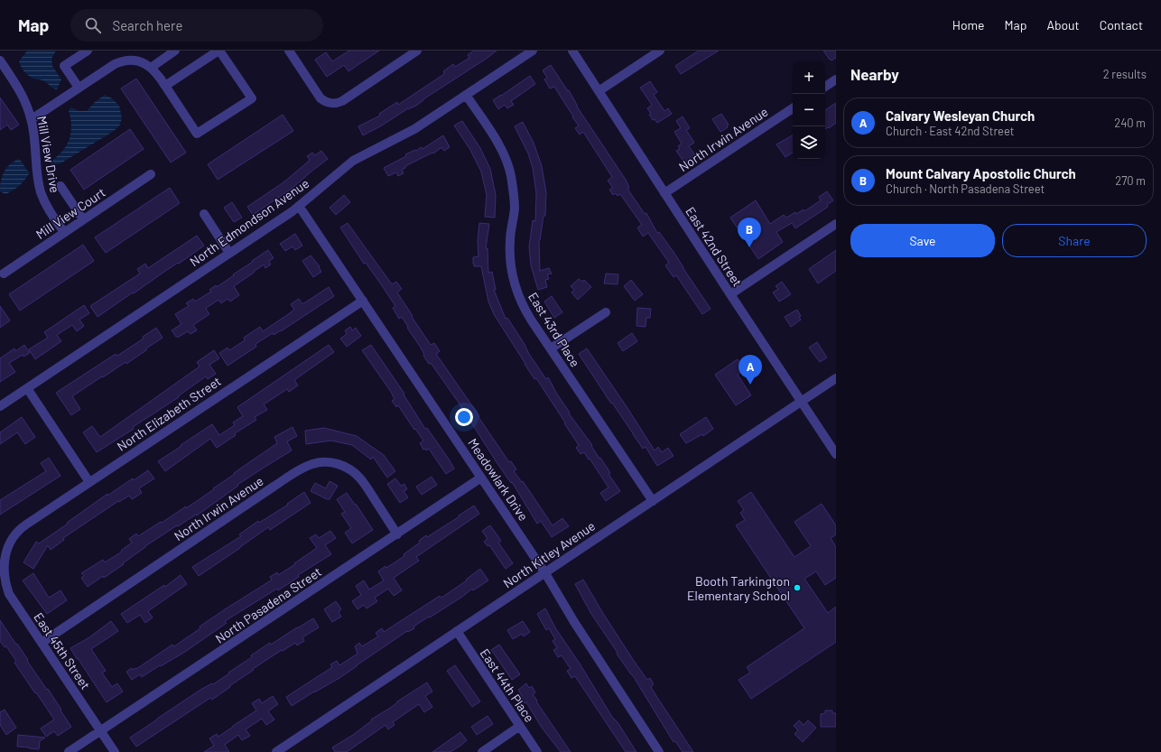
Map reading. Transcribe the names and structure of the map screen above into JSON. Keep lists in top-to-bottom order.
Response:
{
  "streets": {
    "street": [
      "North Irwin Avenue",
      "Mill View Drive",
      "Mill View Court",
      "North Edmondson Avenue",
      "East 42nd Street",
      "East 43rd Place",
      "North Elizabeth Street",
      "Meadowlark Drive",
      "North Kitley Avenue",
      "North Pasadena Street",
      "East 45th Street",
      "East 44th Place"
    ]
  },
  "crossings": [
    ["North Irwin Avenue", "East 42nd Street"],
    ["North Irwin Avenue", "North Pasadena Street"],
    ["North Irwin Avenue", "East 45th Street"],
    ["Mill View Drive", "Mill View Court"],
    ["North Edmondson Avenue", "East 43rd Place"],
    ["North Edmondson Avenue", "Meadowlark Drive"],
    ["East 42nd Street", "North Kitley Avenue"],
    ["East 43rd Place", "North Kitley Avenue"],
    ["North Elizabeth Street", "Meadowlark Drive"],
    ["North Elizabeth Street", "East 45th Street"],
    ["Meadowlark Drive", "North Kitley Avenue"],
    ["Meadowlark Drive", "North Pasadena Street"],
    ["North Kitley Avenue", "East 44th Place"],
    ["North Pasadena Street", "East 45th Street"]
  ],
  "places": ["Booth Tarkington Elementary School"],
  "page": {
    "header": "Map",
    "search": "Search here",
    "nav": [
      "Home",
      "Map",
      "About",
      "Contact"
    ],
    "heading": ["Nearby", "2 results"],
    "map_buttons": ["+", "−"],
    "list": [
      {
        "mark": "A",
        "name": "Calvary Wesleyan Church",
        "note": "Church · East 42nd Street",
        "value": "240 m"
      },
      {
        "mark": "B",
        "name": "Mount Calvary Apostolic Church",
        "note": "Church · North Pasadena Street",
        "value": "270 m"
      }
    ],
    "buttons": ["Save", "Share"],
    "pins": ["B", "A"]
  }
}
